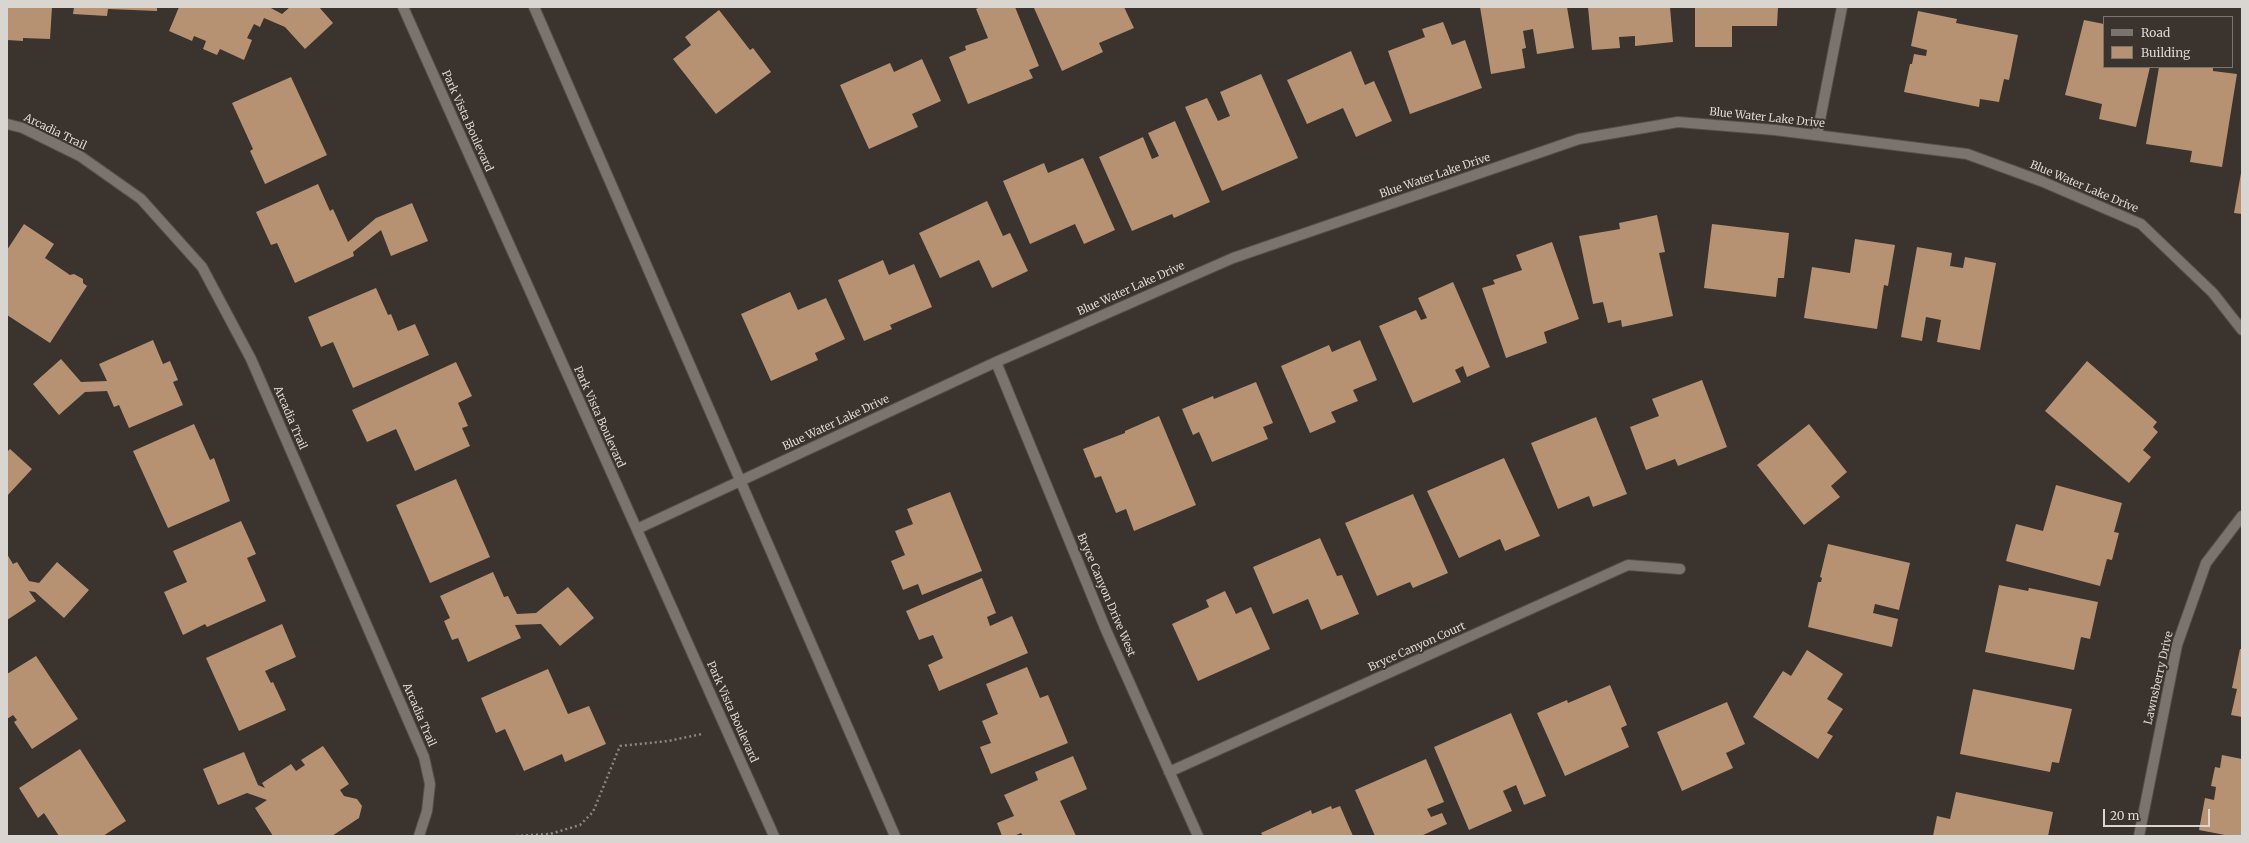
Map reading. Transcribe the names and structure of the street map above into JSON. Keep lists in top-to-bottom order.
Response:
{
  "streets": {
    "street": [
      "Blue Water Lake Drive",
      "Park Vista Boulevard",
      "Arcadia Trail",
      "Bryce Canyon Drive West",
      "Bryce Canyon Court",
      "Lawnsberry Drive"
    ]
  },
  "crossings": [
    ["Blue Water Lake Drive", "Park Vista Boulevard"],
    ["Blue Water Lake Drive", "Bryce Canyon Drive West"],
    ["Bryce Canyon Drive West", "Bryce Canyon Court"]
  ],
  "legend": ["Road", "Building"],
  "scale_bar": "20 m"
}
